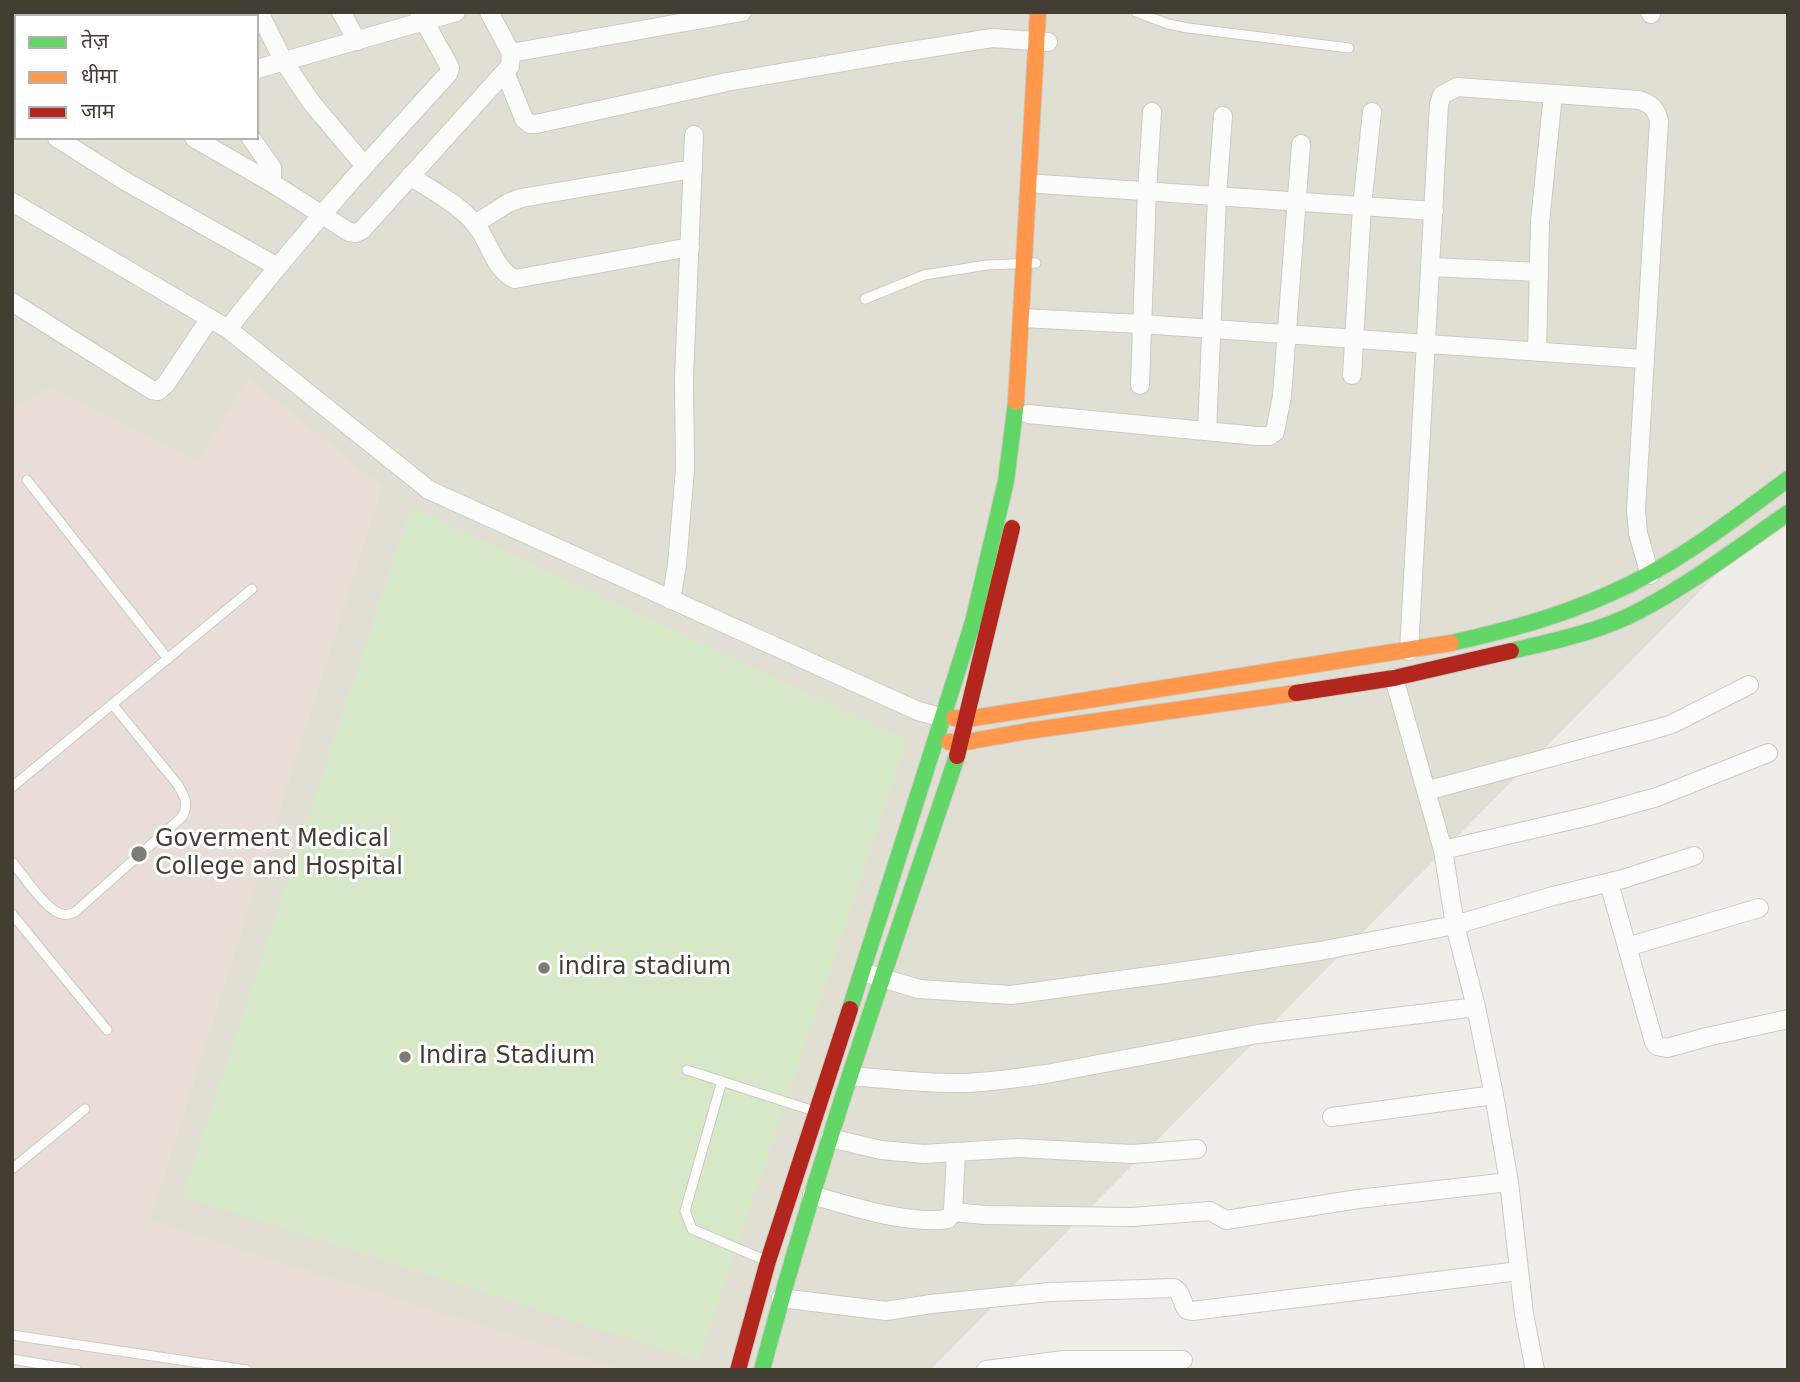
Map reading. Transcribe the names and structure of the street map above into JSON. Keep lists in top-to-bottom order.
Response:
{
  "places": ["Goverment Medical College and Hospital", "indira stadium", "Indira Stadium"],
  "legend": ["तेज़", "धीमा", "जाम"]
}
